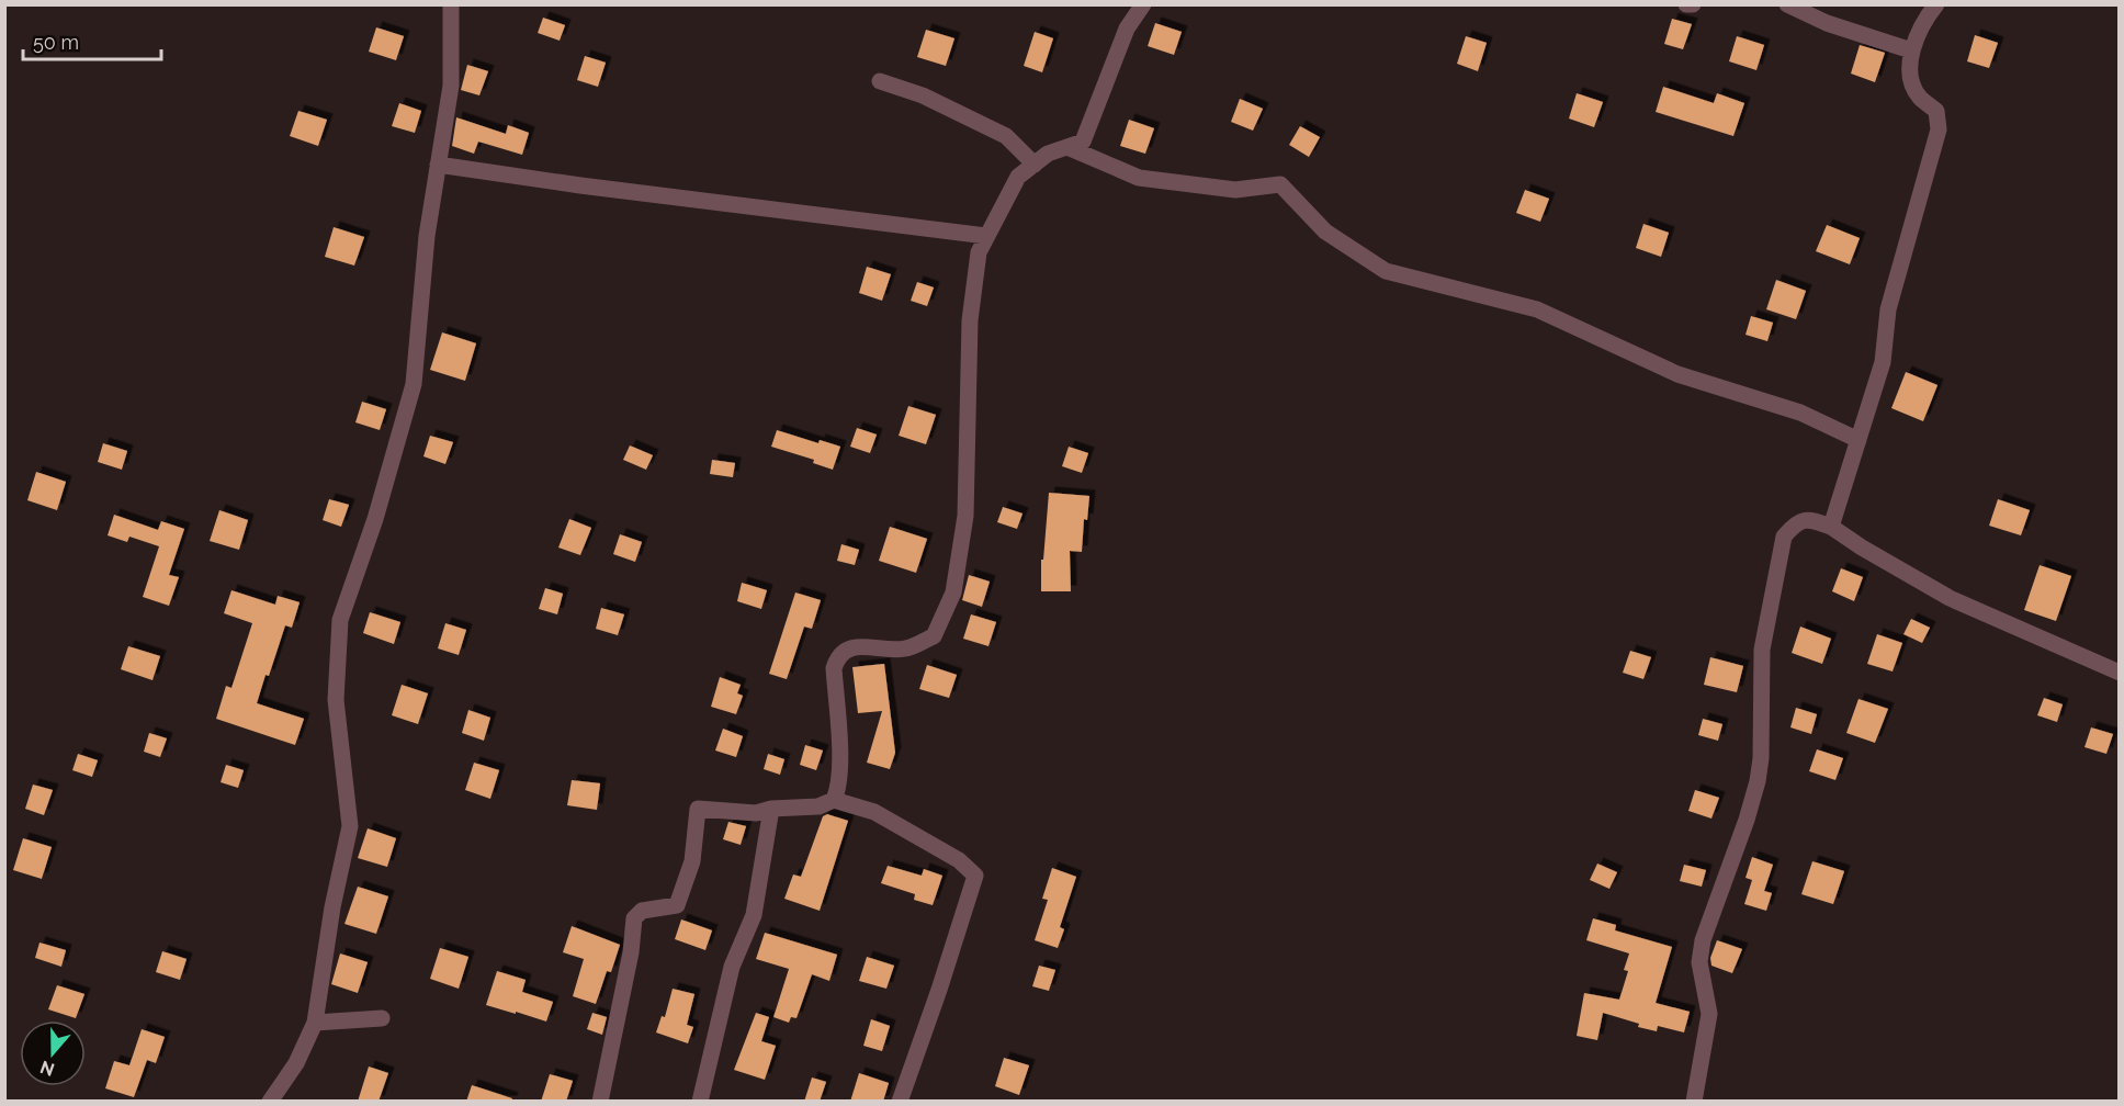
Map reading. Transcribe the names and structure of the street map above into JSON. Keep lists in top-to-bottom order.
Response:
{
  "scale_bar": "50 m",
  "north": "bottom"
}
